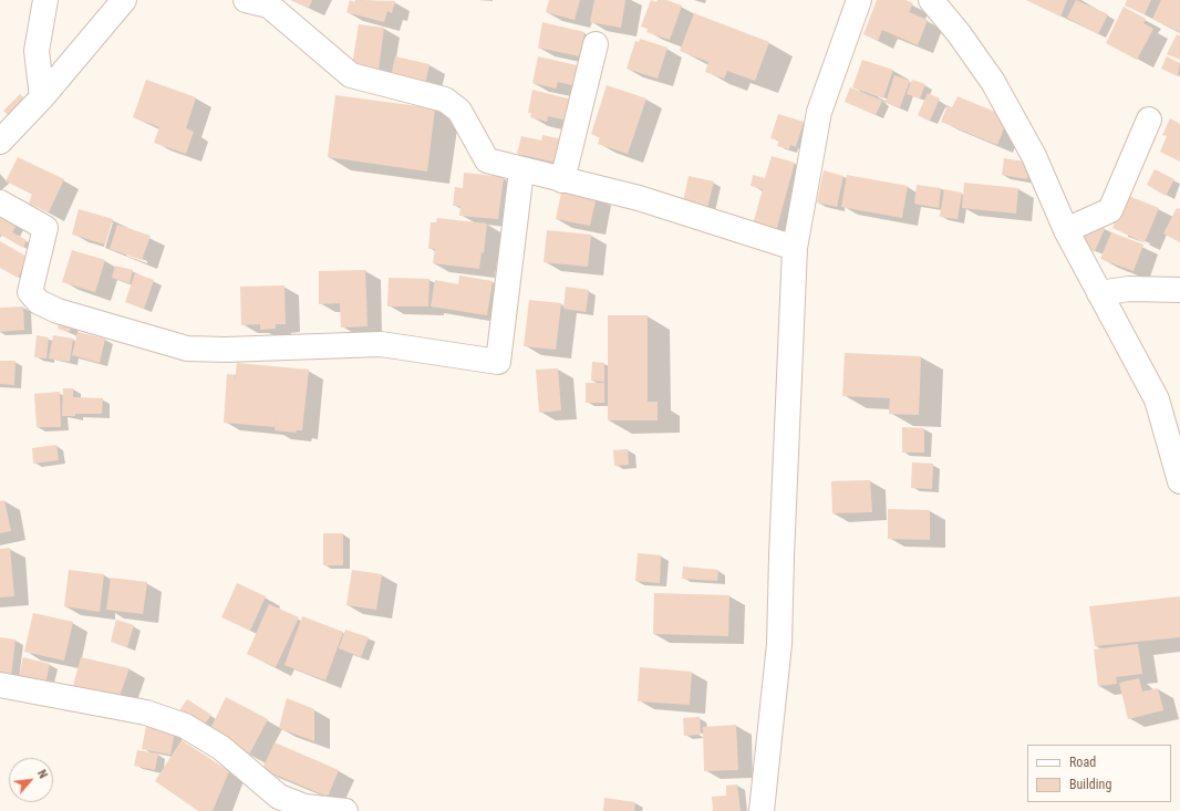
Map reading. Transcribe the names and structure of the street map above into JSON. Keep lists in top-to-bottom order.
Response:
{
  "legend": ["Road", "Building"],
  "north": "top right"
}
